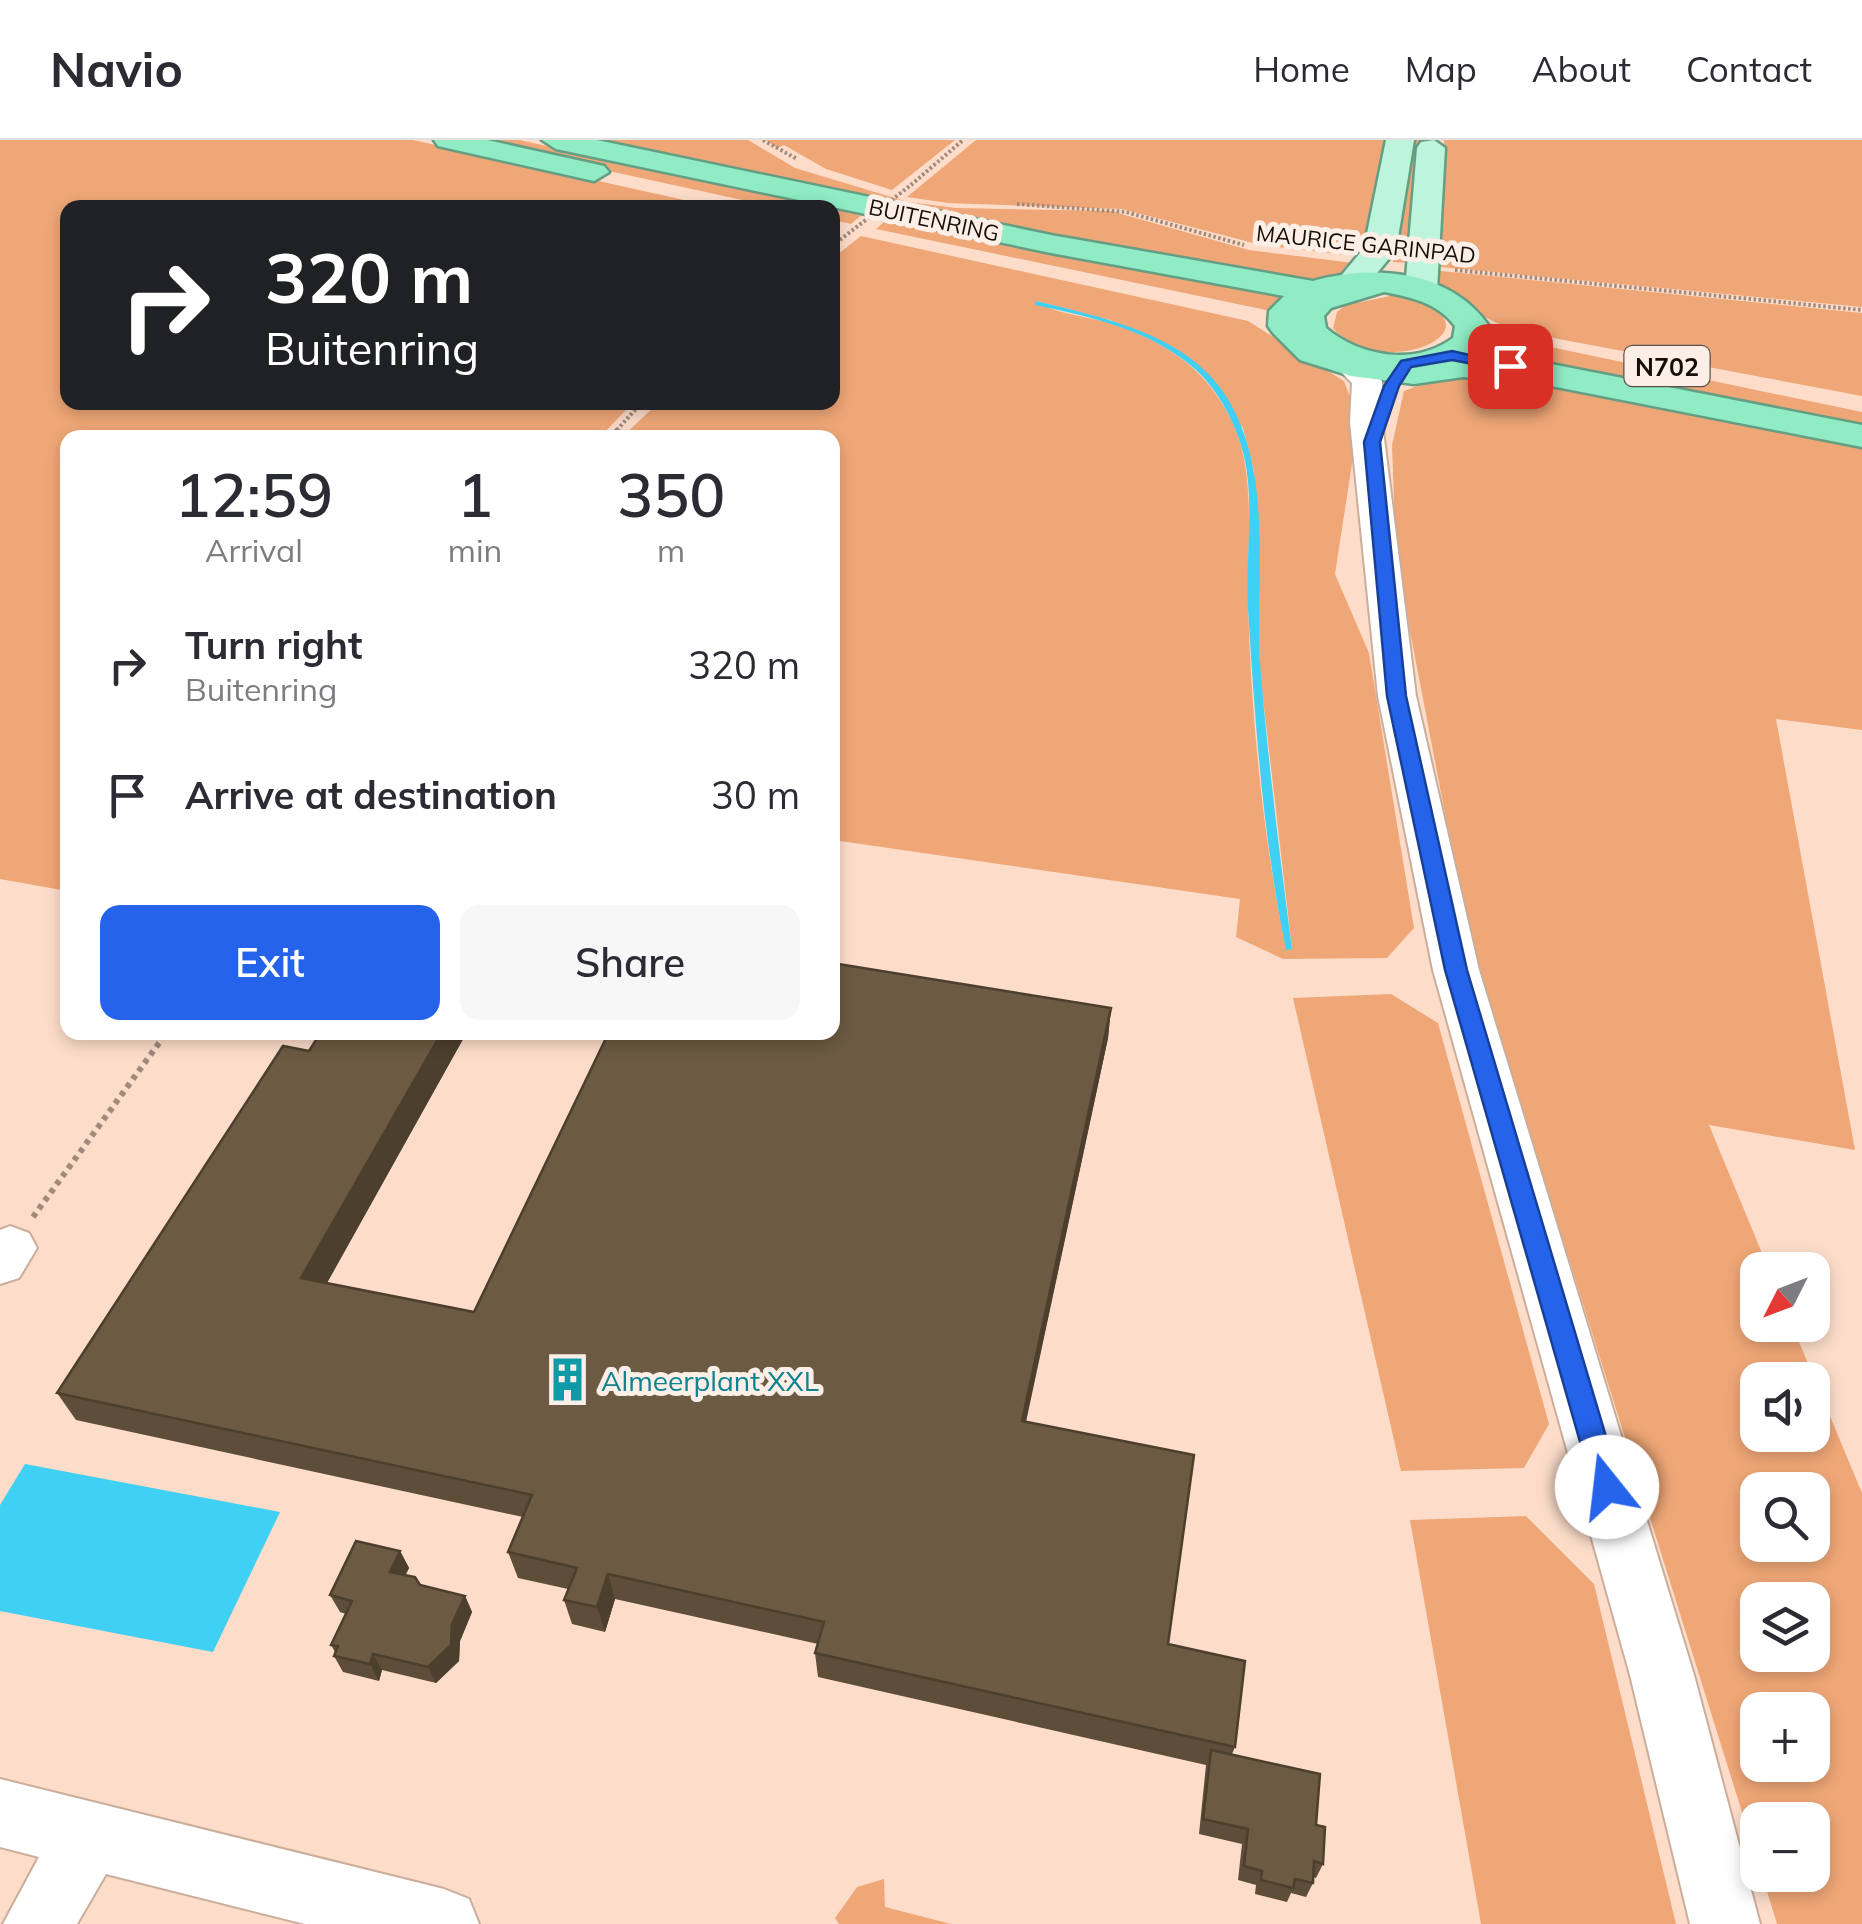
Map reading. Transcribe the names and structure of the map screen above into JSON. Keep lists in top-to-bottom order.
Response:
{
  "streets": {
    "highway": ["BUITENRING", "N702"],
    "path": ["MAURICE GARINPAD"]
  },
  "crossings": [
    ["BUITENRING", "N702"],
    ["MAURICE GARINPAD", "N702"]
  ],
  "places": {
    "building": ["Almeerplant XXL"]
  },
  "north": "bottom left",
  "page": {
    "header": "Navio",
    "nav": [
      "Home",
      "Map",
      "About",
      "Contact"
    ],
    "turn": ["320 m", "Buitenring"],
    "eta": [
      "12:59",
      "Arrival",
      "1",
      "min",
      "350",
      "m"
    ],
    "list": [
      {
        "name": "Turn right",
        "note": "Buitenring",
        "value": "320 m"
      },
      {
        "name": "Arrive at destination",
        "value": "30 m"
      }
    ],
    "buttons": ["Exit", "Share"],
    "map_buttons": ["+", "−"]
  }
}
